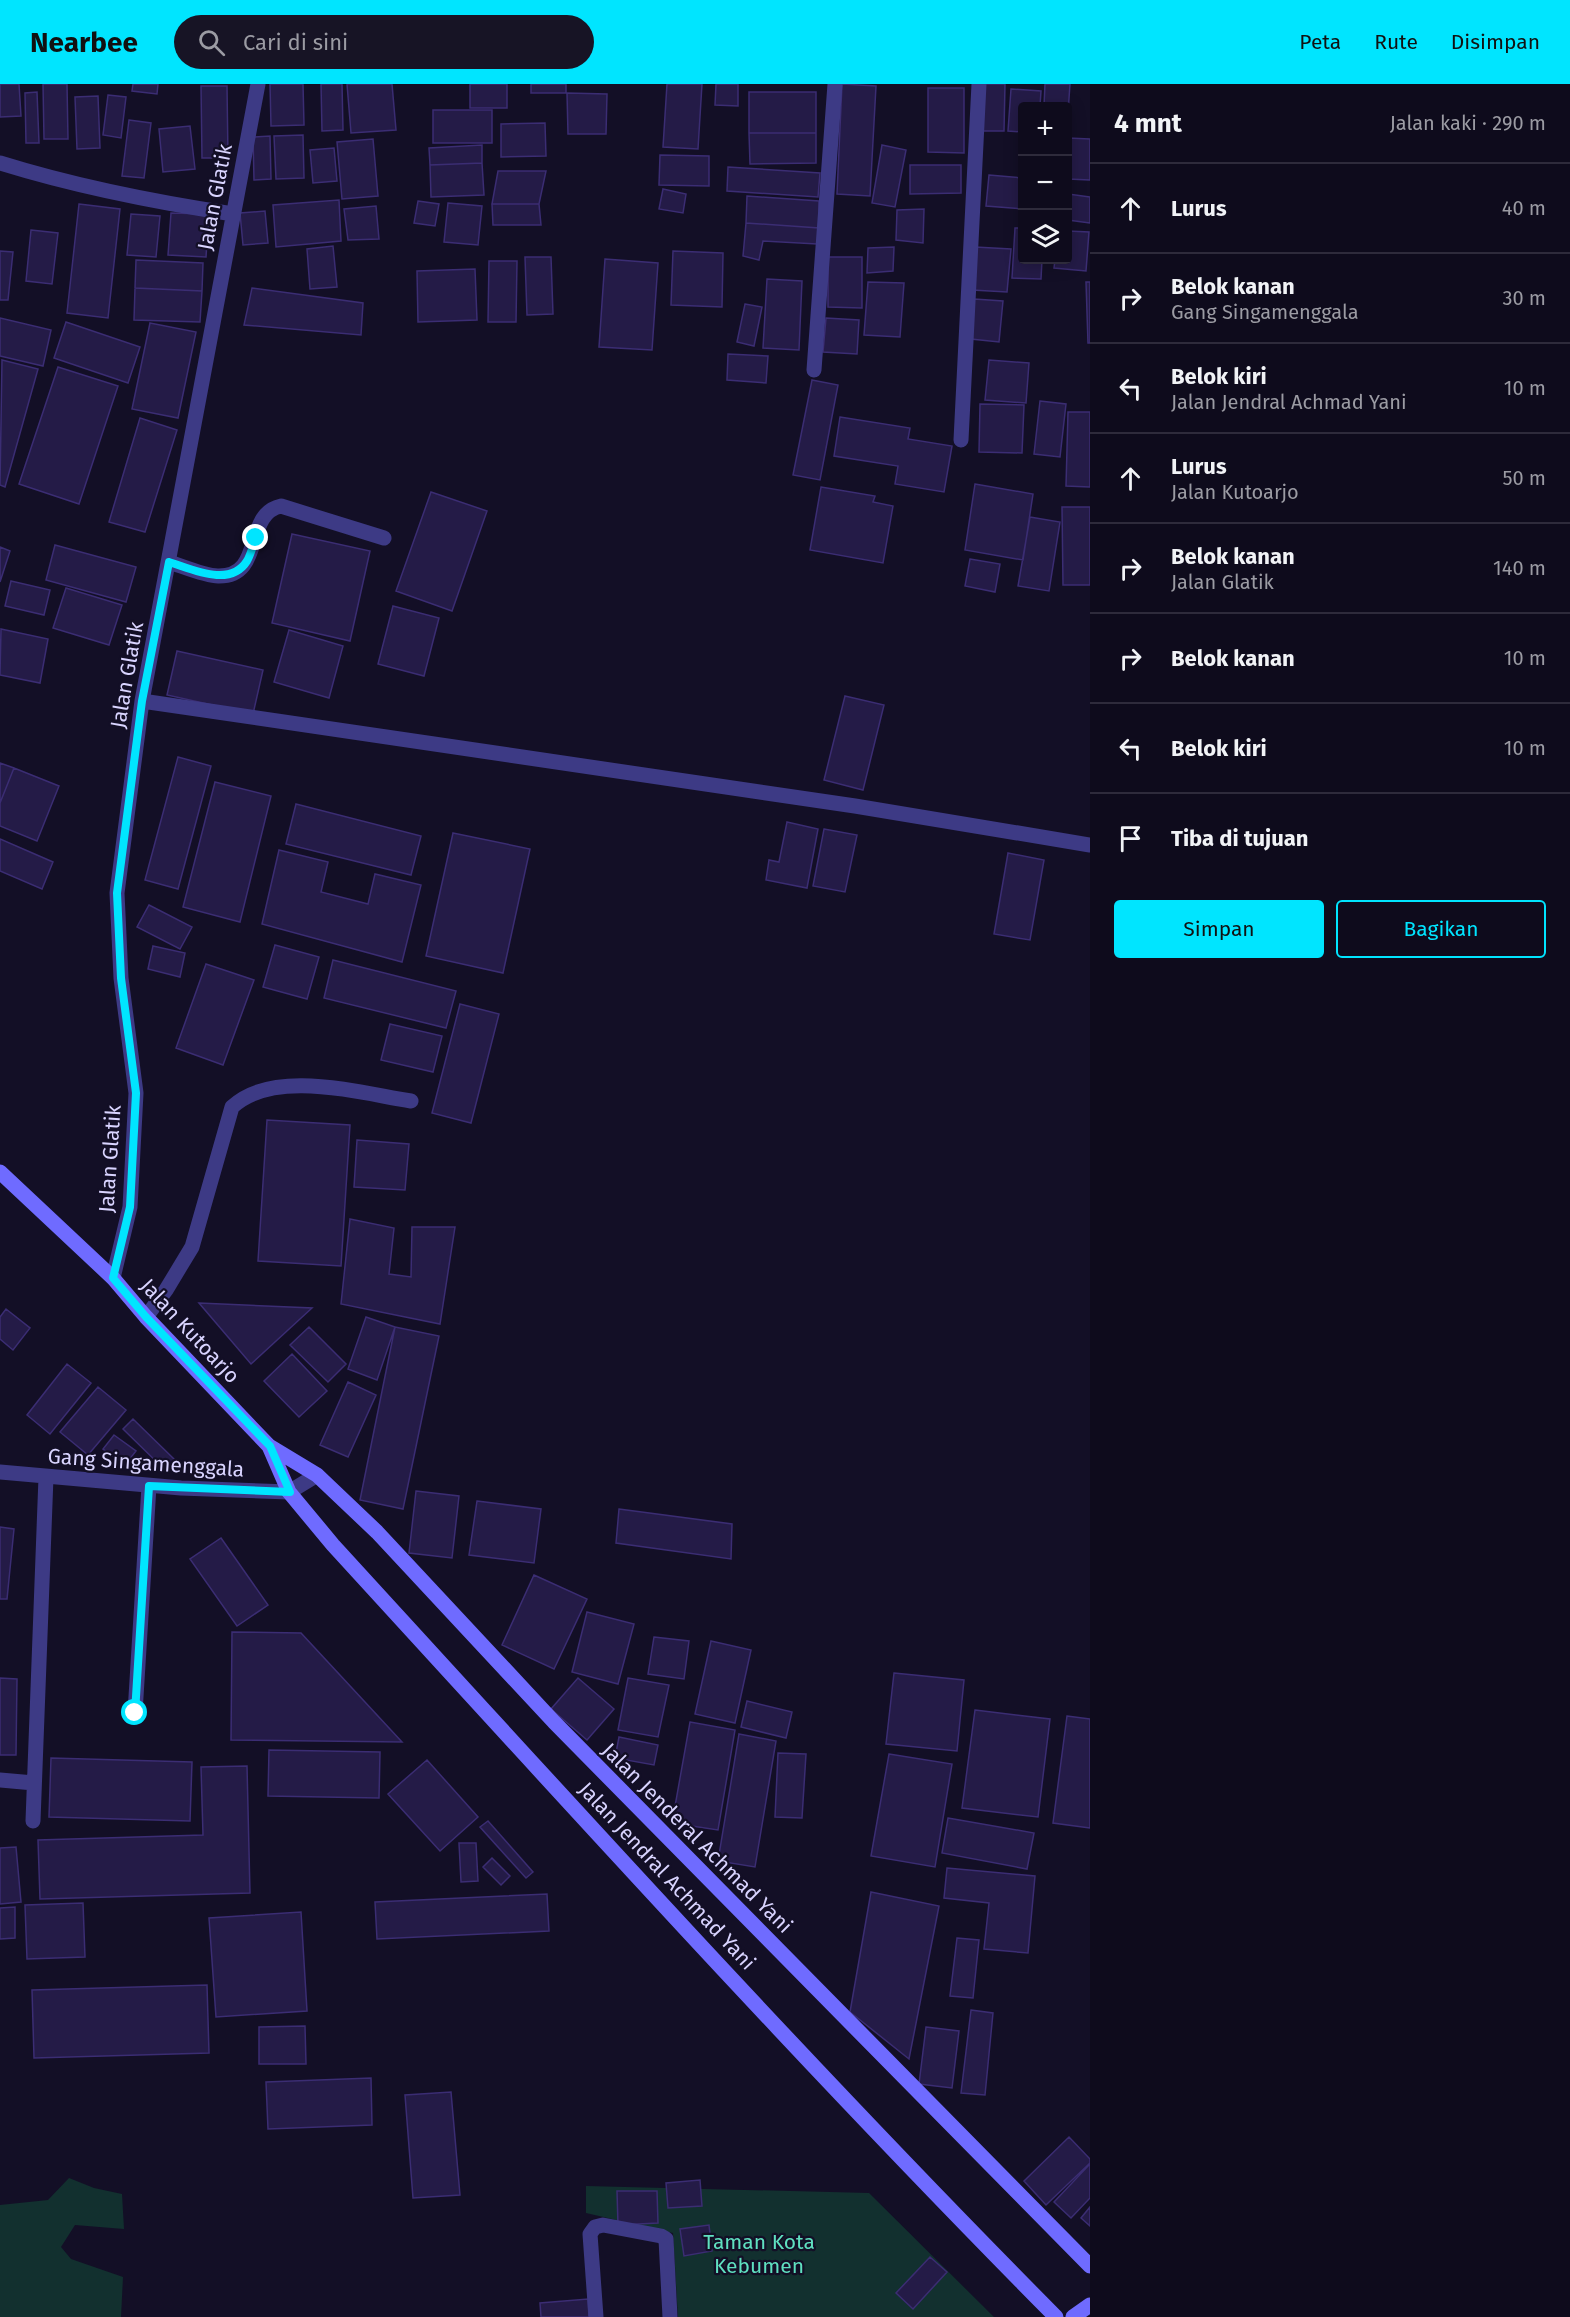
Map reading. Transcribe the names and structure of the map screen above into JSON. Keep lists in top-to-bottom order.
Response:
{
  "streets": {
    "main road": ["Jalan Kutoarjo", "Jalan Jenderal Achmad Yani", "Jalan Jendral Achmad Yani"],
    "street": ["Jalan Glatik", "Gang Singamenggala"]
  },
  "crossings": [
    ["Jalan Glatik", "Jalan Kutoarjo"],
    ["Jalan Kutoarjo", "Jalan Jenderal Achmad Yani"],
    ["Jalan Kutoarjo", "Jalan Jendral Achmad Yani"],
    ["Gang Singamenggala", "Jalan Jendral Achmad Yani"],
    ["Jalan Jenderal Achmad Yani", "Jalan Jendral Achmad Yani"]
  ],
  "parks": ["Taman Kota Kebumen"],
  "page": {
    "header": "Nearbee",
    "search": "Cari di sini",
    "nav": ["Peta", "Rute", "Disimpan"],
    "heading": ["4 mnt", "Jalan kaki · 290 m"],
    "map_buttons": ["+", "−"],
    "list": [
      ["Lurus", "40 m"],
      ["Belok kanan", "Gang Singamenggala", "30 m"],
      ["Belok kiri", "Jalan Jendral Achmad Yani", "10 m"],
      ["Lurus", "Jalan Kutoarjo", "50 m"],
      ["Belok kanan", "Jalan Glatik", "140 m"],
      ["Belok kanan", "10 m"],
      ["Belok kiri", "10 m"],
      "Tiba di tujuan"
    ],
    "buttons": ["Simpan", "Bagikan"]
  }
}
